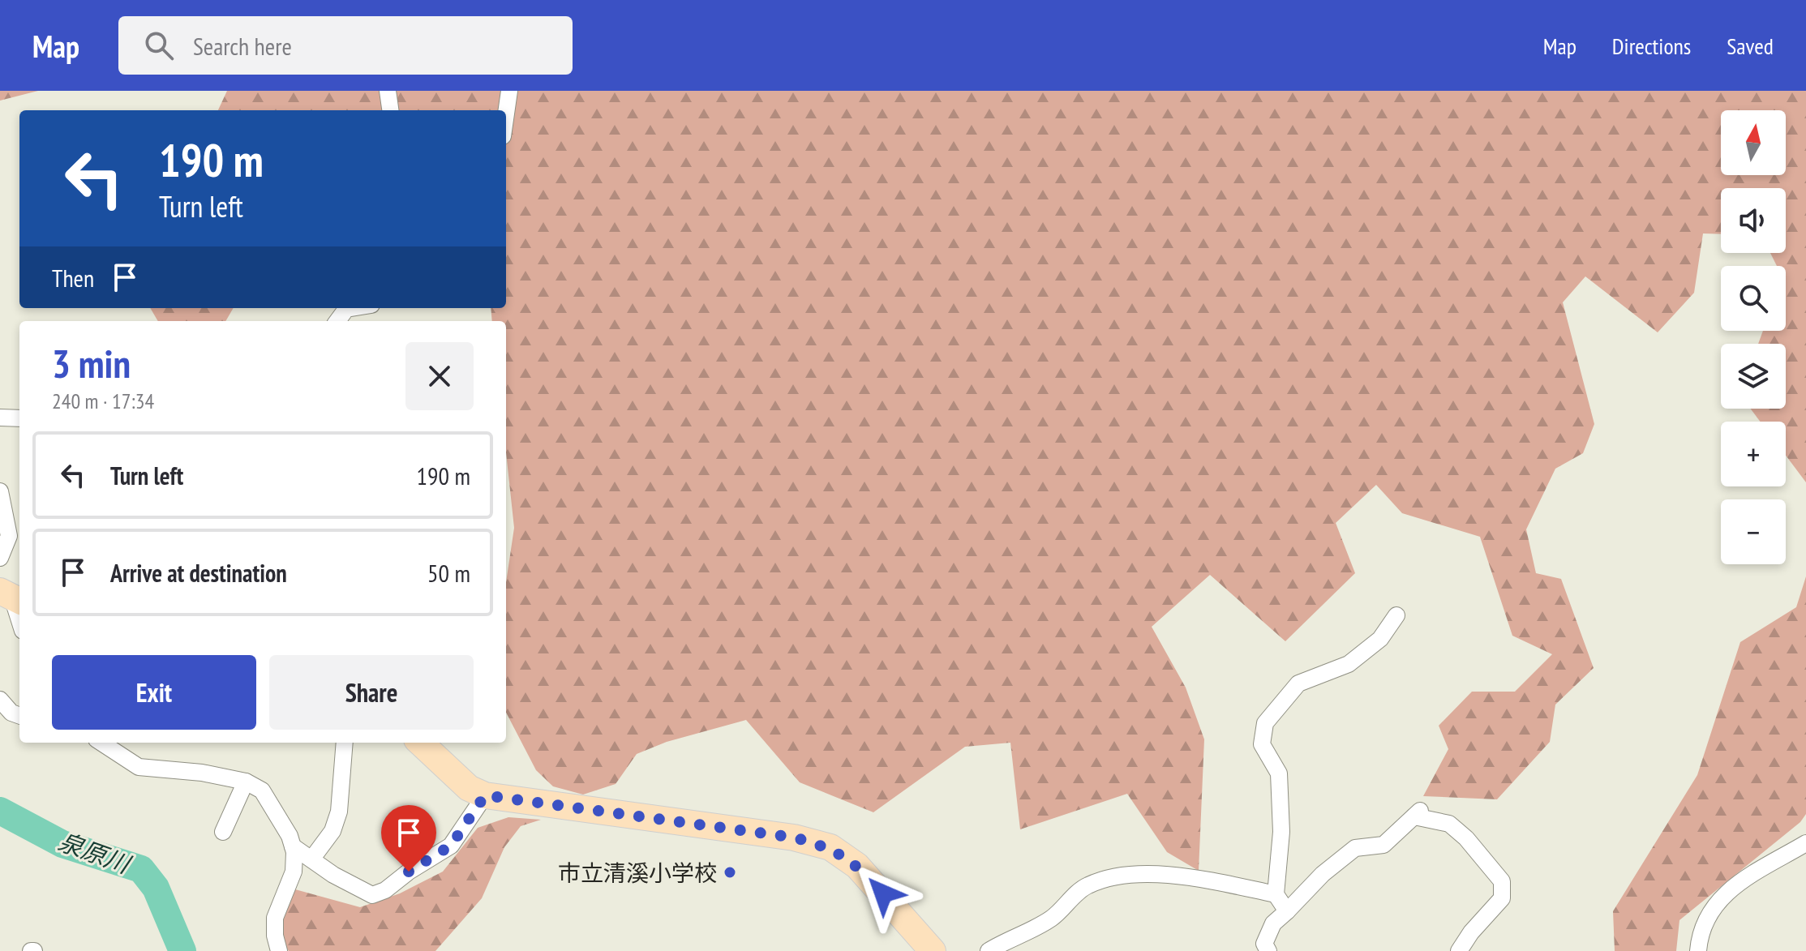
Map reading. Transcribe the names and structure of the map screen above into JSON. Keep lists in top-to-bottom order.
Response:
{
  "water": ["泉原川"],
  "places": ["市立清溪小学校"],
  "north": "top",
  "page": {
    "header": "Map",
    "search": "Search here",
    "nav": ["Map", "Directions", "Saved"],
    "map_buttons": ["+", "−"],
    "turn": ["190 m", "Turn left"],
    "then": "Then",
    "heading": ["3 min", "240 m · 17:34"],
    "list": [
      {
        "name": "Turn left",
        "value": "190 m"
      },
      {
        "name": "Arrive at destination",
        "value": "50 m"
      }
    ],
    "buttons": ["Exit", "Share"]
  }
}
